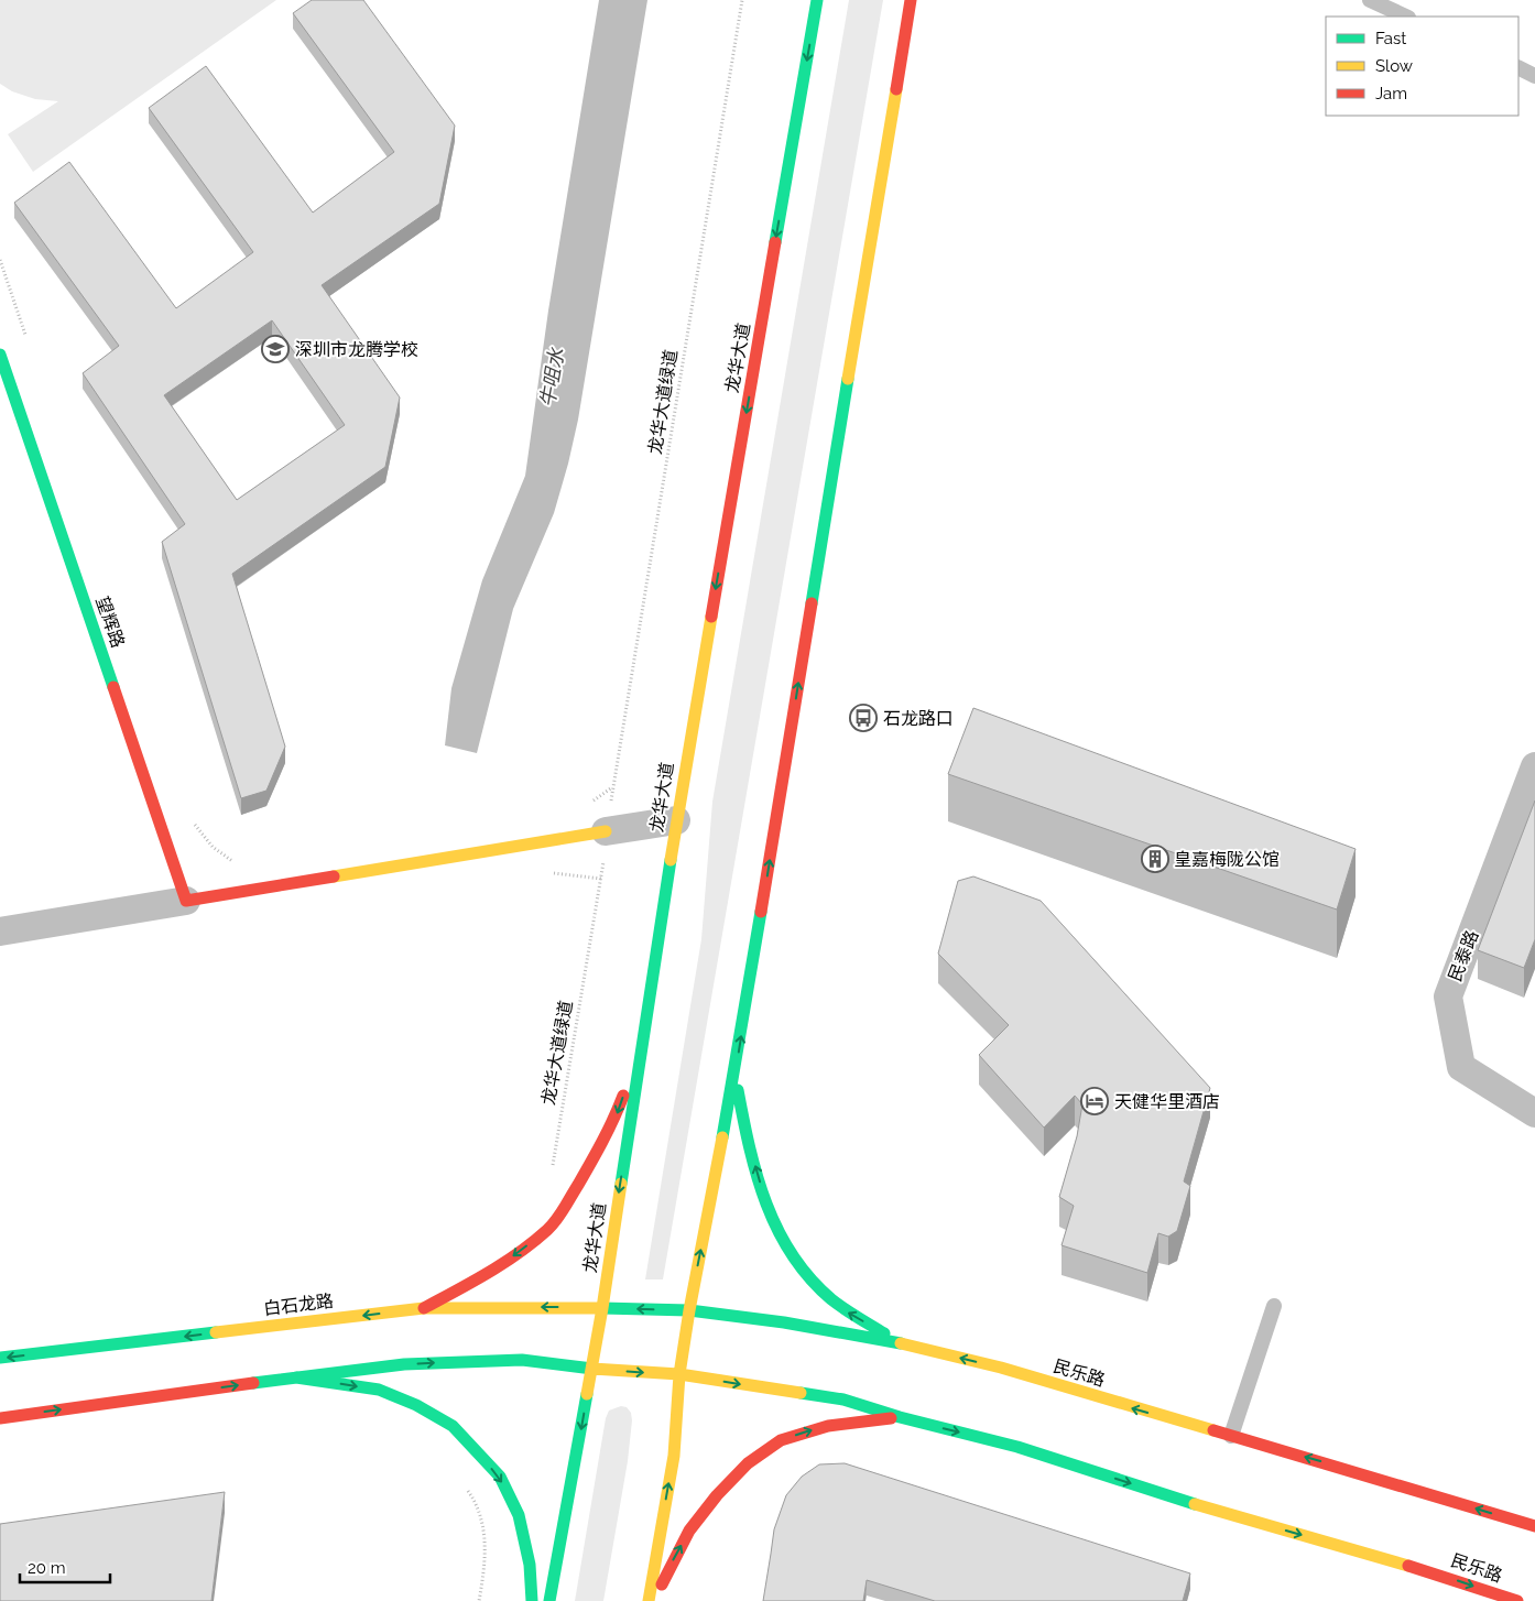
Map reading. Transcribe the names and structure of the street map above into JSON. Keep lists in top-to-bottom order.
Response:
{
  "streets": {
    "main road": [
      "龙华大道",
      "望辉路",
      "白石龙路",
      "民乐路"
    ],
    "street": ["民泰路"],
    "path": ["龙华大道绿道"]
  },
  "crossings": [
    ["龙华大道", "白石龙路"],
    ["龙华大道", "民乐路"],
    ["白石龙路", "民乐路"]
  ],
  "water": ["牛咀水"],
  "places": {
    "school or university": ["深圳市龙腾学校"],
    "bus stop": ["石龙路口"],
    "building": ["皇嘉梅陇公馆"],
    "hotel": ["天健华里酒店"]
  },
  "legend": ["Fast", "Slow", "Jam"],
  "scale_bar": "20 m"
}
